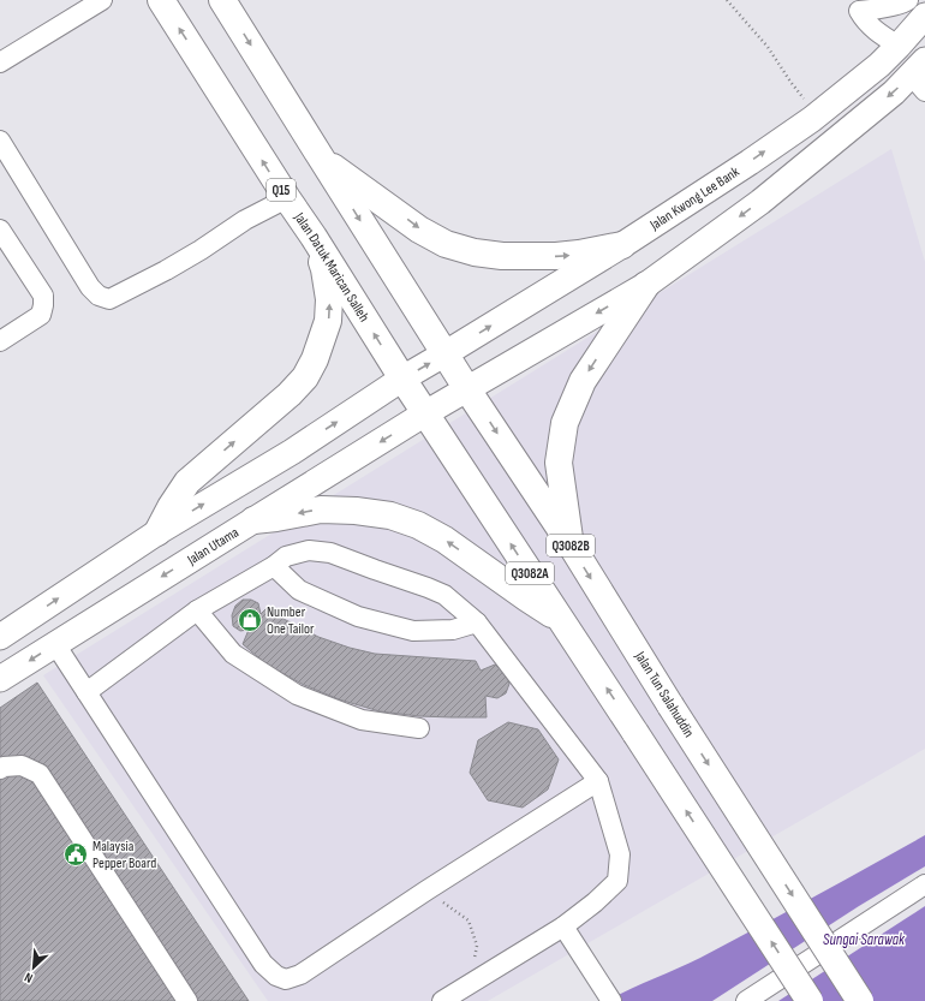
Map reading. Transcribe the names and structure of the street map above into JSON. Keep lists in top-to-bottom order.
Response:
{
  "streets": {
    "highway": [
      "Q15",
      "Jalan Datuk Marican Salleh",
      "Q3082B",
      "Q3082A",
      "Jalan Tun Salahuddin"
    ],
    "main road": ["Jalan Kwong Lee Bank", "Jalan Utama"]
  },
  "crossings": [
    ["Jalan Kwong Lee Bank", "Jalan Datuk Marican Salleh"],
    ["Jalan Datuk Marican Salleh", "Jalan Utama"],
    ["Jalan Datuk Marican Salleh", "Q3082A"],
    ["Jalan Utama", "Q3082A"],
    ["Jalan Utama", "Jalan Tun Salahuddin"]
  ],
  "water": ["Sungai Sarawak"],
  "places": {
    "shop": ["Number One Tailor"],
    "public building": ["Malaysia Pepper Board"]
  },
  "north": "bottom left"
}
